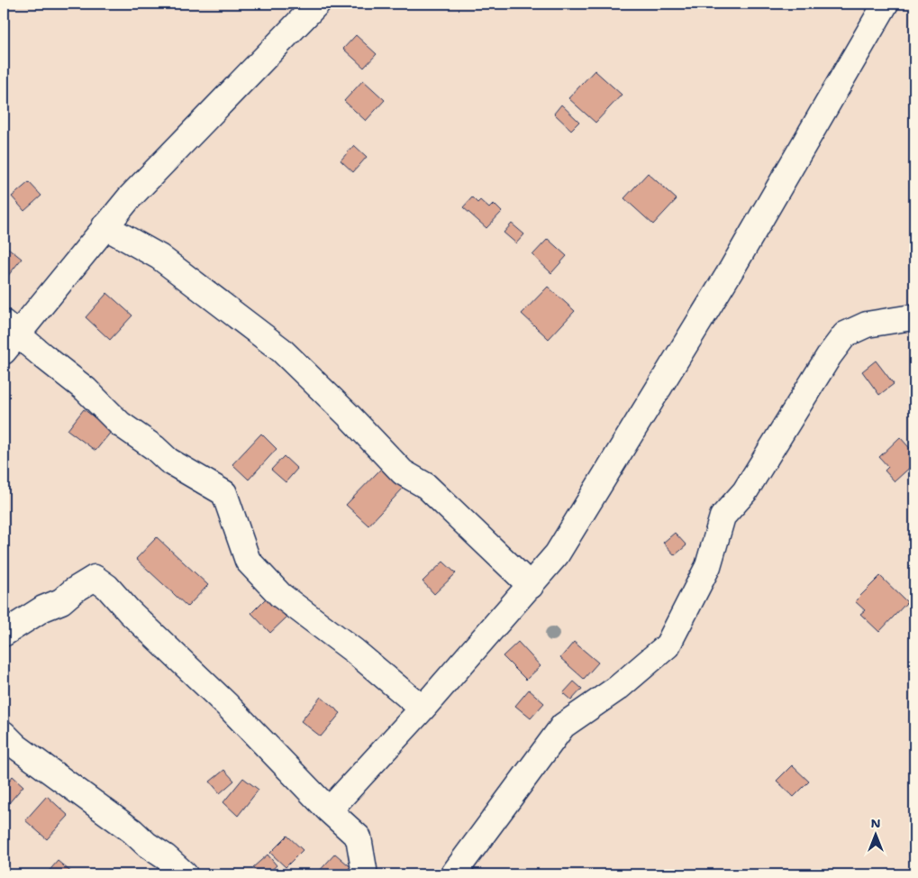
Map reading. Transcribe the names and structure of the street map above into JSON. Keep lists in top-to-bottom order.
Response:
{
  "north": "top"
}
